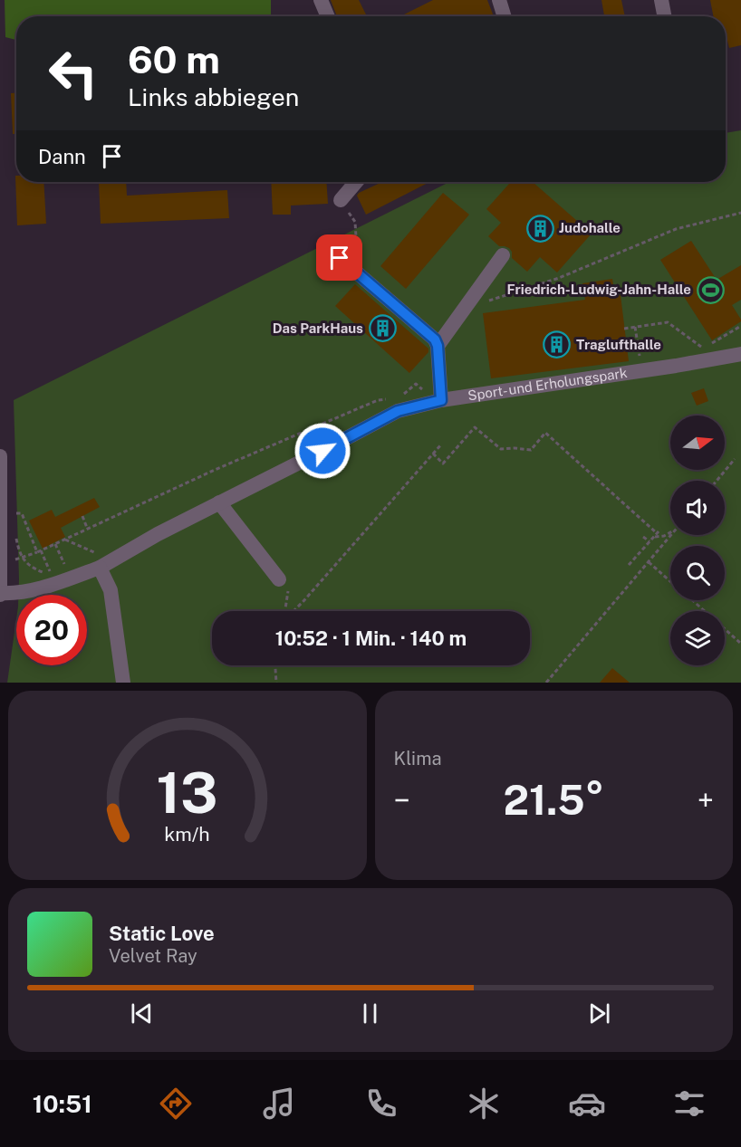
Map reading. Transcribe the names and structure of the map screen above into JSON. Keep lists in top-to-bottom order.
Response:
{
  "streets": {
    "street": ["Sport- und Erholungspark"]
  },
  "places": {
    "building": ["Judohalle", "Das ParkHaus", "Traglufthalle"],
    "sports": ["Friedrich-Ludwig-Jahn-Halle"]
  },
  "north": "right",
  "page": {
    "turn": ["60 m", "Links abbiegen"],
    "then": "Dann",
    "limit": "20",
    "trip": "10:52 · 1 Min. · 140 m",
    "tile": "Klima",
    "heat": ["−", "21.5°", "+"],
    "song": ["Static Love", "Velvet Ray"],
    "tabs": "10:51",
    "gauge": ["13", "km/h"]
  }
}
